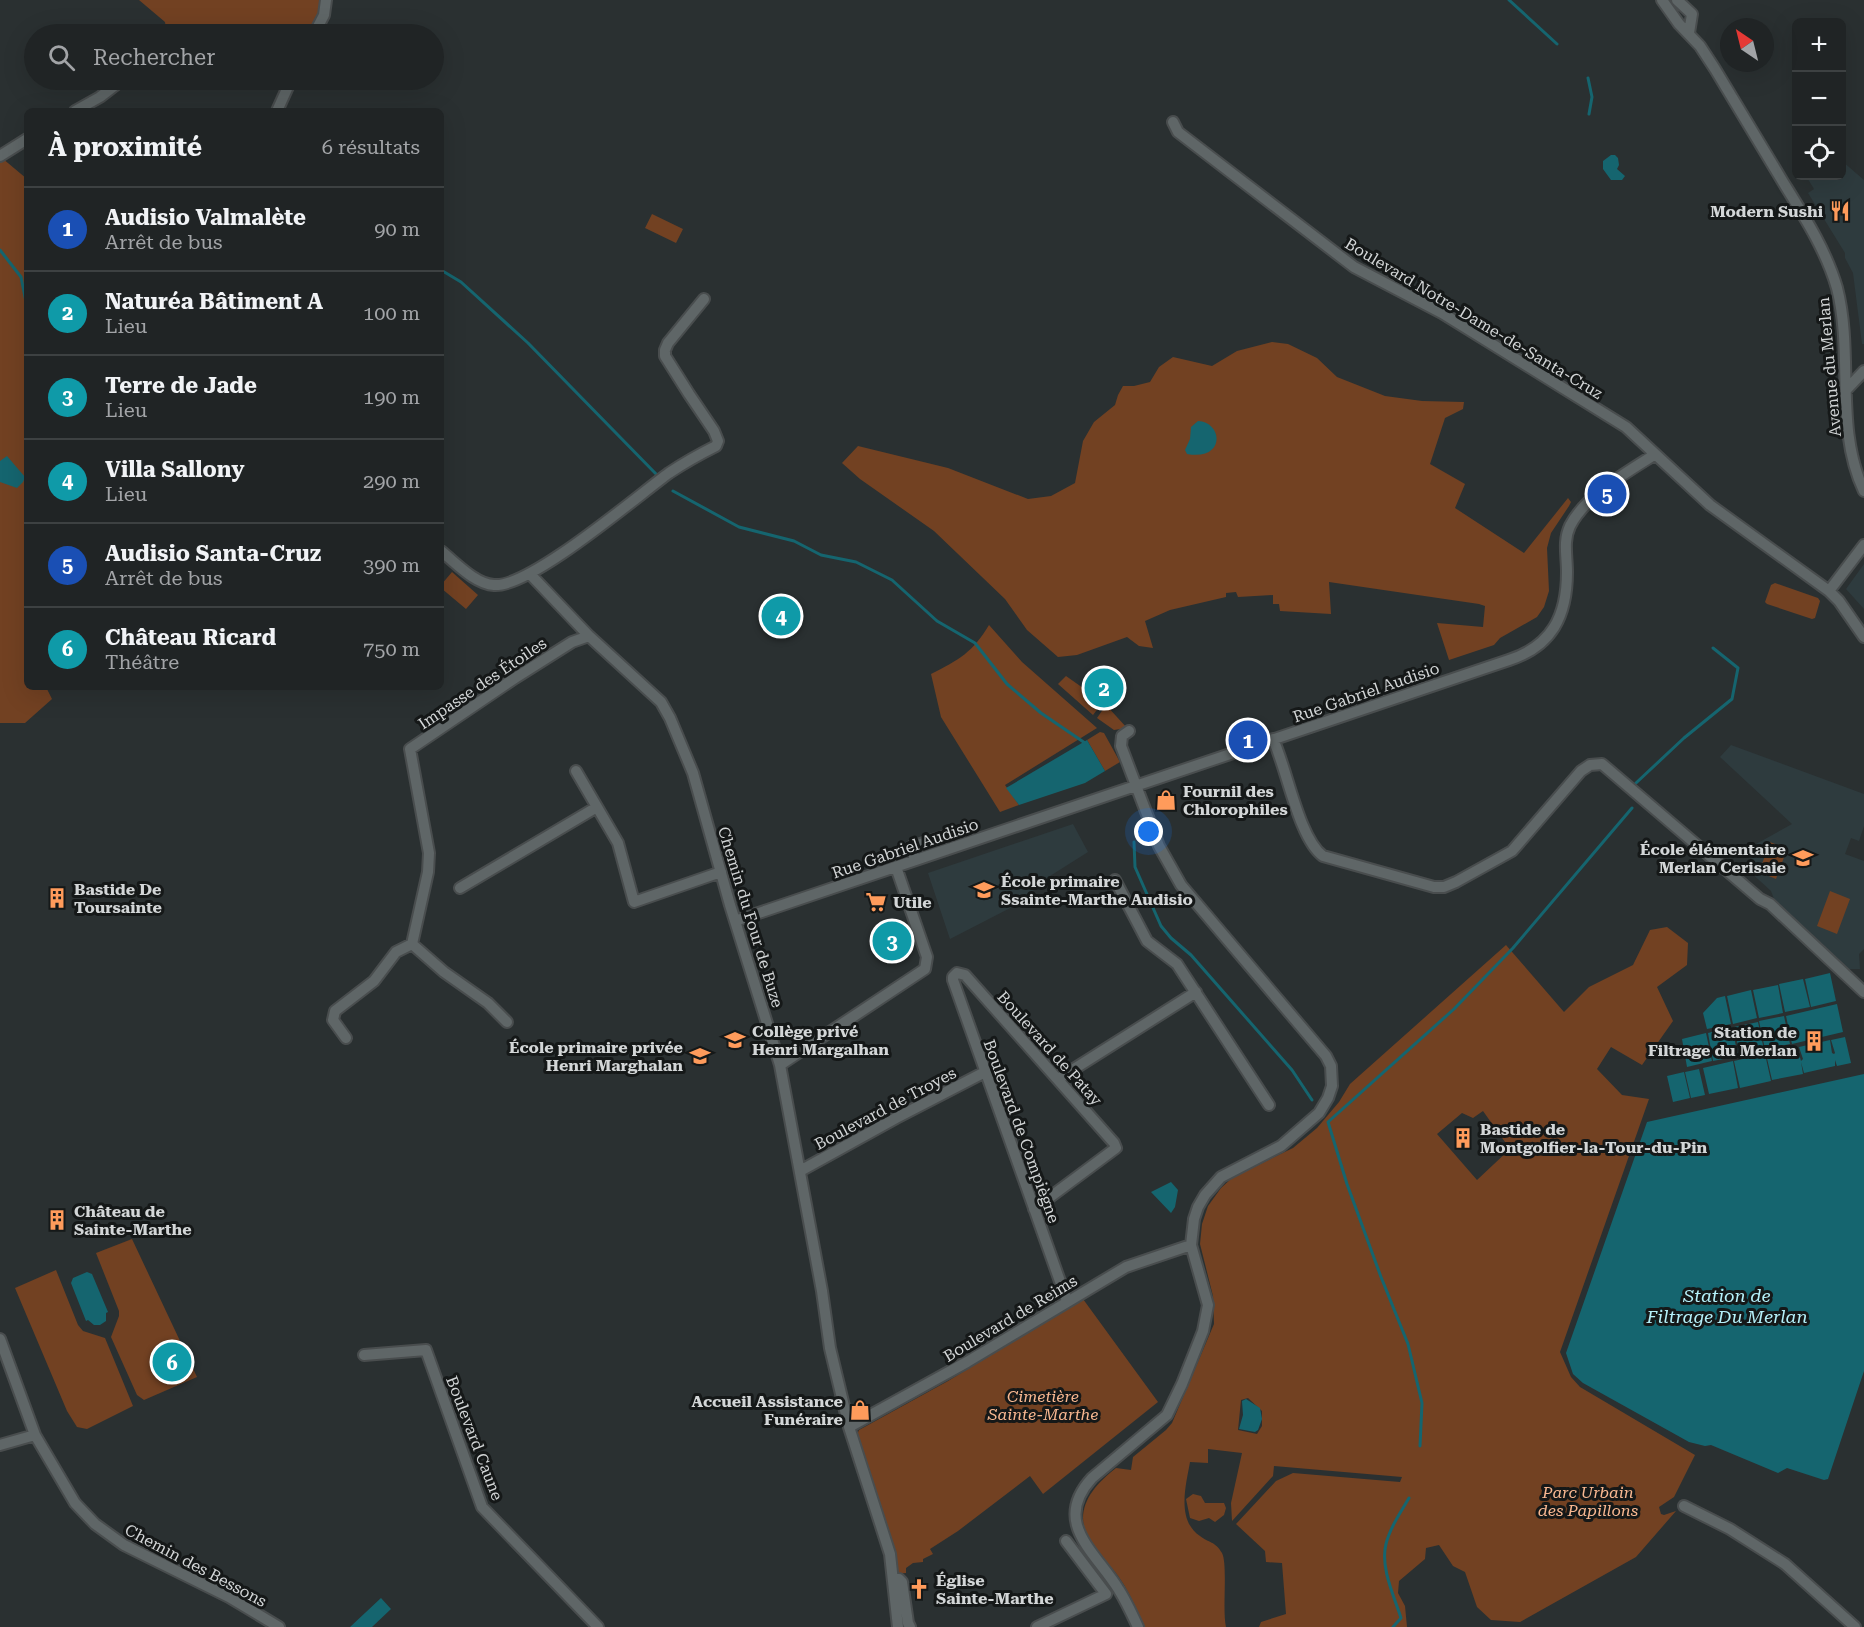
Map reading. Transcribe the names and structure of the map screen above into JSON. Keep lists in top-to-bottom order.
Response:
{
  "streets": {
    "street": [
      "Boulevard Notre-Dame-de-Santa-Cruz",
      "Avenue du Merlan",
      "Impasse des Étoiles",
      "Rue Gabriel Audisio",
      "Chemin du Four de Buze",
      "Boulevard de Patay",
      "Boulevard de Troyes",
      "Boulevard de Compiègne",
      "Boulevard de Reims",
      "Boulevard Caune",
      "Chemin des Bessons"
    ]
  },
  "crossings": [
    ["Boulevard Notre-Dame-de-Santa-Cruz", "Rue Gabriel Audisio"],
    ["Impasse des Étoiles", "Chemin du Four de Buze"],
    ["Rue Gabriel Audisio", "Chemin du Four de Buze"],
    ["Chemin du Four de Buze", "Boulevard de Troyes"],
    ["Chemin du Four de Buze", "Boulevard de Reims"],
    ["Boulevard de Patay", "Boulevard de Compiègne"],
    ["Boulevard de Troyes", "Boulevard de Compiègne"],
    ["Boulevard de Compiègne", "Boulevard de Reims"]
  ],
  "water": ["Station de Filtrage Du Merlan"],
  "parks": ["Cimetière Sainte-Marthe", "Parc Urbain des Papillons"],
  "places": {
    "restaurant": ["Modern Sushi"],
    "shop": ["Fournil des Chlorophiles", "Accueil Assistance Funéraire"],
    "school or university": [
      "École élémentaire Merlan Cerisaie",
      "École primaire Ssainte-Marthe Audisio",
      "Collège privé Henri Margalhan",
      "École primaire privée Henri Marghalan"
    ],
    "building": [
      "Bastide De Toursainte",
      "Station de Filtrage du Merlan",
      "Bastide de Montgolfier-la-Tour-du-Pin",
      "Château de Sainte-Marthe"
    ],
    "supermarket": ["Utile"],
    "church": ["Église Sainte-Marthe"]
  },
  "north": "top left",
  "page": {
    "map_buttons": ["+", "−"],
    "search": "Rechercher",
    "heading": ["À proximité", "6 résultats"],
    "list": [
      {
        "mark": "1",
        "name": "Audisio Valmalète",
        "note": "Arrêt de bus",
        "value": "90 m"
      },
      {
        "mark": "2",
        "name": "Naturéa Bâtiment A",
        "note": "Lieu",
        "value": "100 m"
      },
      {
        "mark": "3",
        "name": "Terre de Jade",
        "note": "Lieu",
        "value": "190 m"
      },
      {
        "mark": "4",
        "name": "Villa Sallony",
        "note": "Lieu",
        "value": "290 m"
      },
      {
        "mark": "5",
        "name": "Audisio Santa-Cruz",
        "note": "Arrêt de bus",
        "value": "390 m"
      },
      {
        "mark": "6",
        "name": "Château Ricard",
        "note": "Théâtre",
        "value": "750 m"
      }
    ],
    "pins": [
      "5",
      "4",
      "2",
      "1",
      "3",
      "6"
    ]
  }
}
